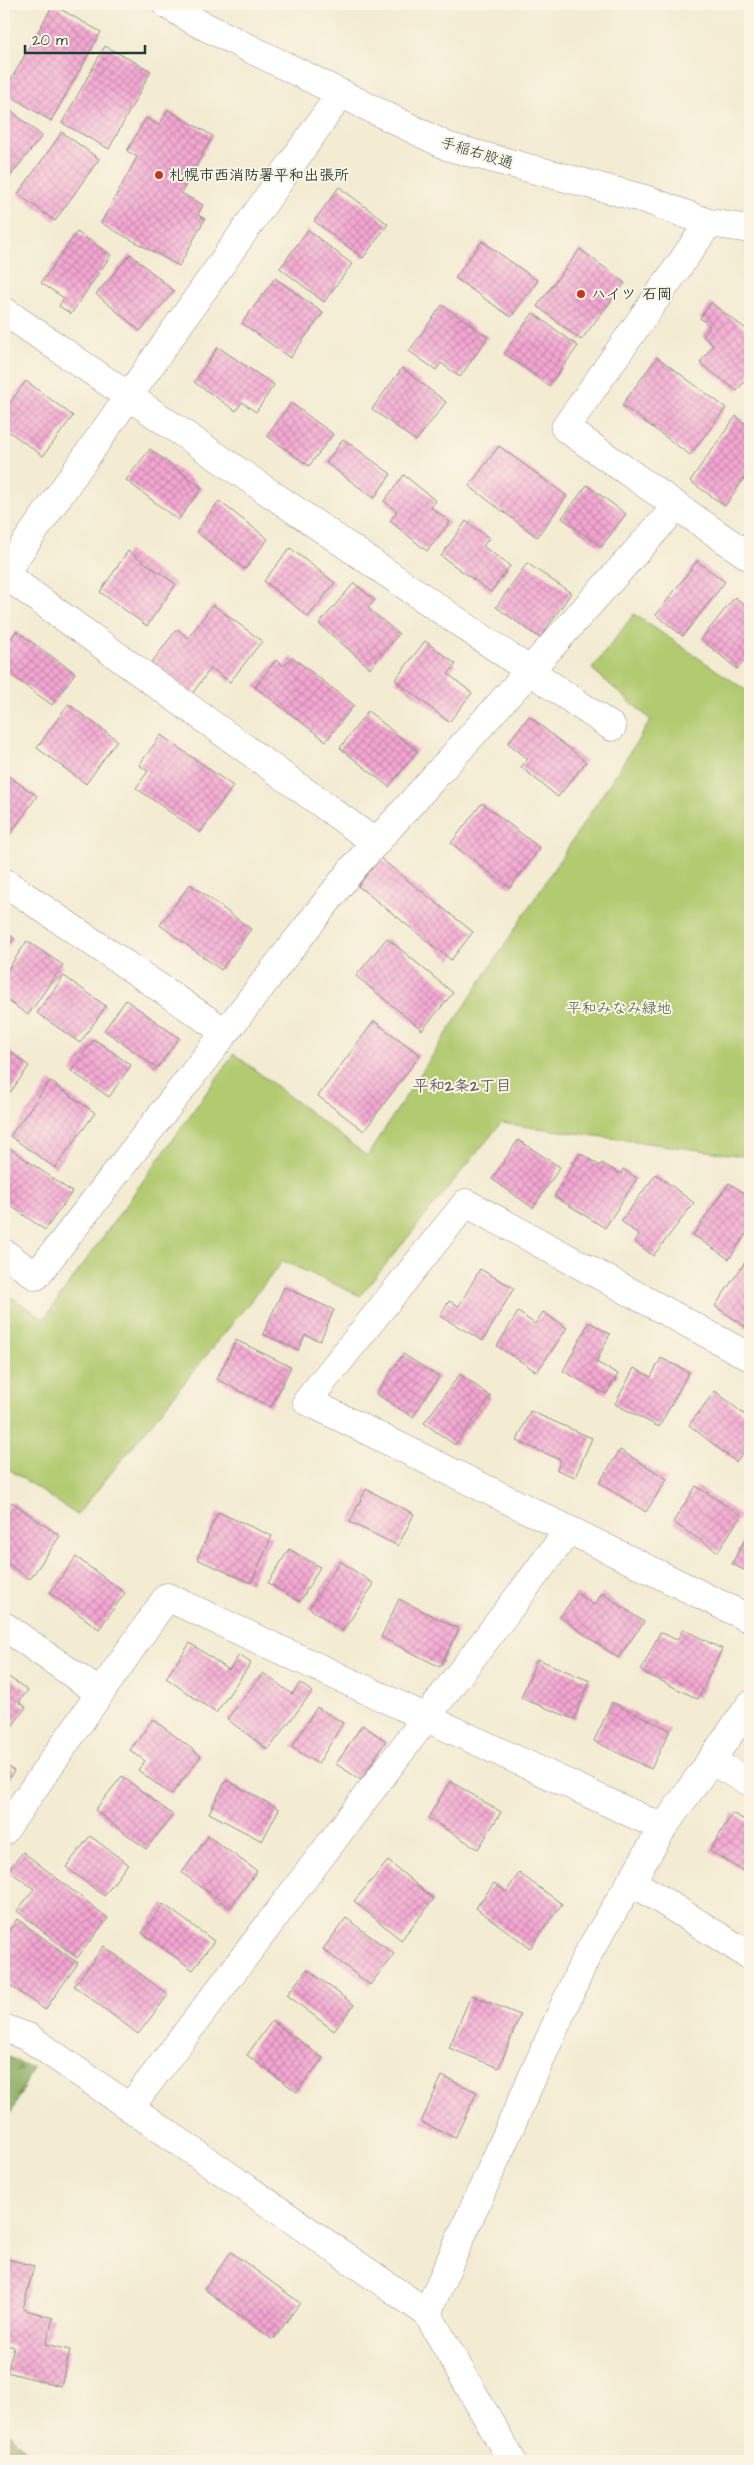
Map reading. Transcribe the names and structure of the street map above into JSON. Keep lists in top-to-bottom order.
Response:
{
  "streets": {
    "street": ["手稲右股通"]
  },
  "districts": ["平和2条2丁目"],
  "parks": ["平和みなみ緑地"],
  "places": ["札幌市西消防署平和出張所", "ハイツ 石岡"],
  "scale_bar": "20 m"
}
